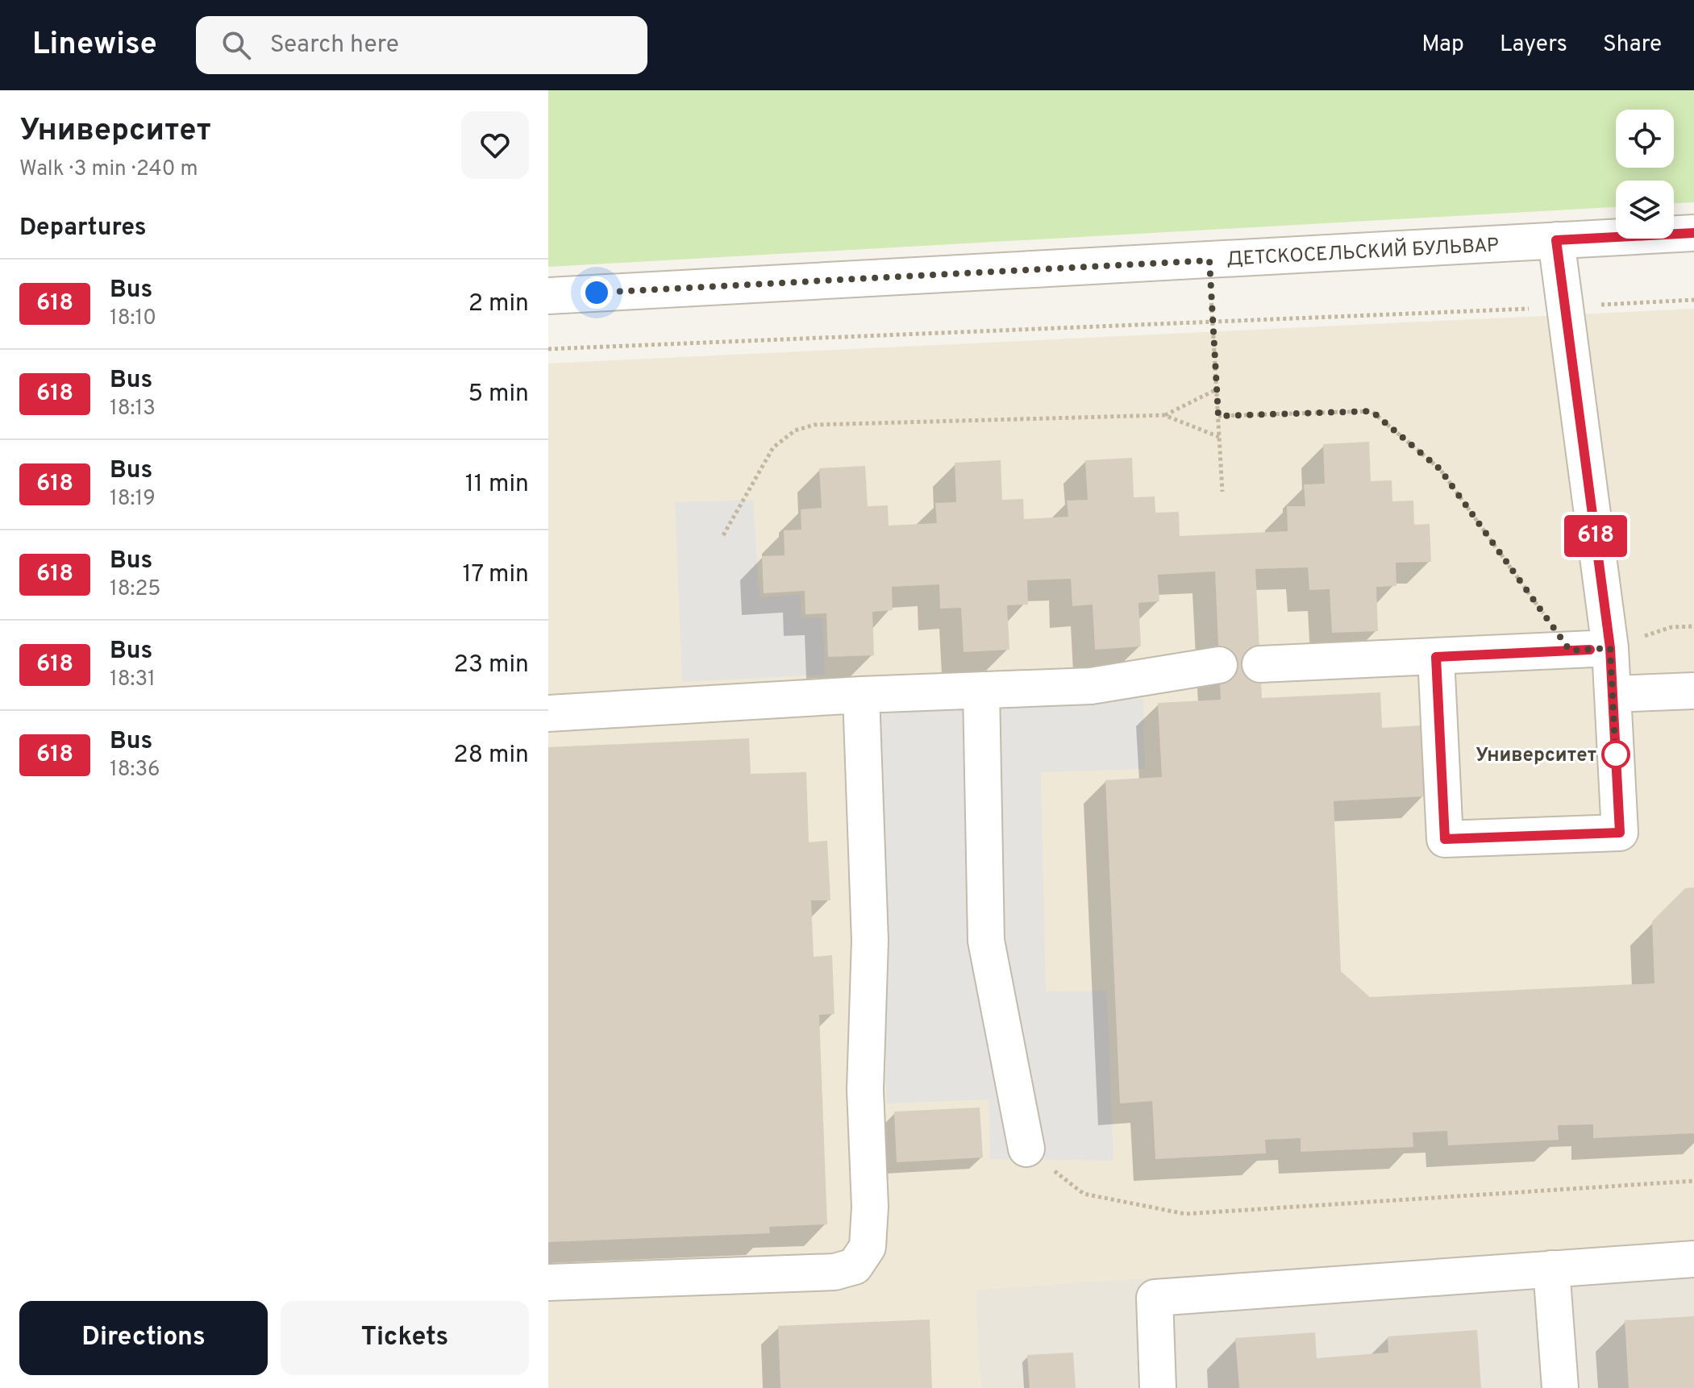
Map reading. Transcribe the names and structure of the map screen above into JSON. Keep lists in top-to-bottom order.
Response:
{
  "streets": {
    "street": ["ДЕТСКОСЕЛЬСКИЙ БУЛЬВАР"]
  },
  "places": ["Университет"],
  "lines": ["bus line 618"],
  "page": {
    "header": "Linewise",
    "search": "Search here",
    "nav": ["Map", "Layers", "Share"],
    "heading": [
      ["Университет", "Walk · 3 min · 240 m"],
      "Departures"
    ],
    "on_map": "618",
    "list": [
      {
        "mark": "618",
        "name": "Bus",
        "note": "18:10",
        "value": "2 min"
      },
      {
        "mark": "618",
        "name": "Bus",
        "note": "18:13",
        "value": "5 min"
      },
      {
        "mark": "618",
        "name": "Bus",
        "note": "18:19",
        "value": "11 min"
      },
      {
        "mark": "618",
        "name": "Bus",
        "note": "18:25",
        "value": "17 min"
      },
      {
        "mark": "618",
        "name": "Bus",
        "note": "18:31",
        "value": "23 min"
      },
      {
        "mark": "618",
        "name": "Bus",
        "note": "18:36",
        "value": "28 min"
      }
    ],
    "buttons": ["Directions", "Tickets"]
  }
}
